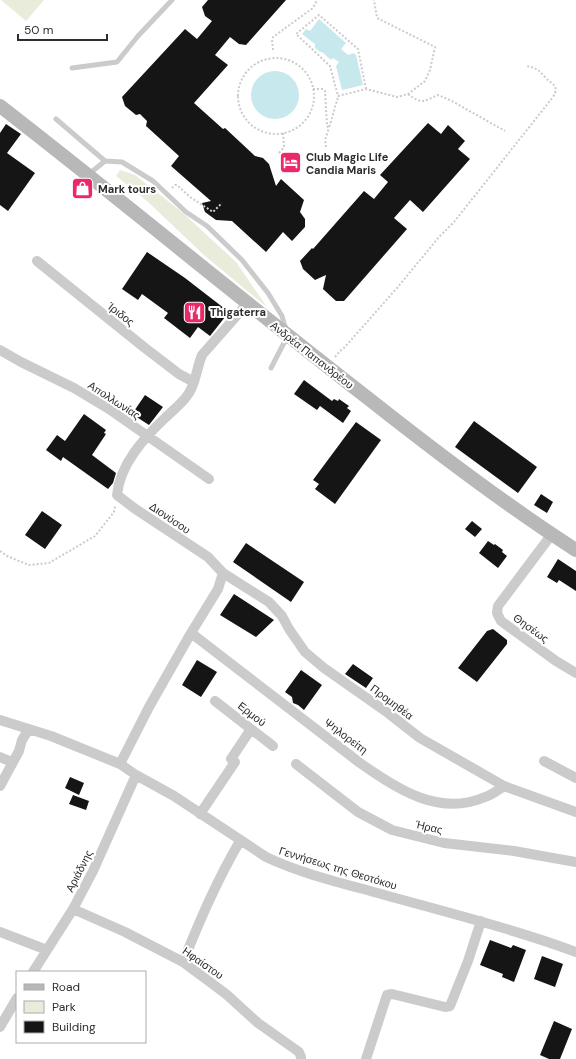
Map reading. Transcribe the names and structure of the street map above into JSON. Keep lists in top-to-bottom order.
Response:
{
  "streets": {
    "main road": ["Ανδρέα Παπανδρέου"],
    "street": [
      "Ίριδος",
      "Απολλωνίας",
      "Διονύσου",
      "Θησέως",
      "Προμηθέα",
      "Ερμού",
      "Ψηλορείτη",
      "Ήρας",
      "Γεννήσεως της Θεοτόκου",
      "Αριάδνης",
      "Ηφαίστου"
    ]
  },
  "crossings": [
    ["Ανδρέα Παπανδρέου", "Θησέως"],
    ["Διονύσου", "Προμηθέα"],
    ["Προμηθέα", "Ψηλορείτη"],
    ["Γεννήσεως της Θεοτόκου", "Αριάδνης"],
    ["Αριάδνης", "Ηφαίστου"]
  ],
  "places": {
    "hotel": ["Club Magic Life Candia Maris"],
    "shop": ["Mark tours"],
    "restaurant": ["Thigaterra"]
  },
  "legend": ["Road", "Park", "Building"],
  "scale_bar": "50 m"
}
